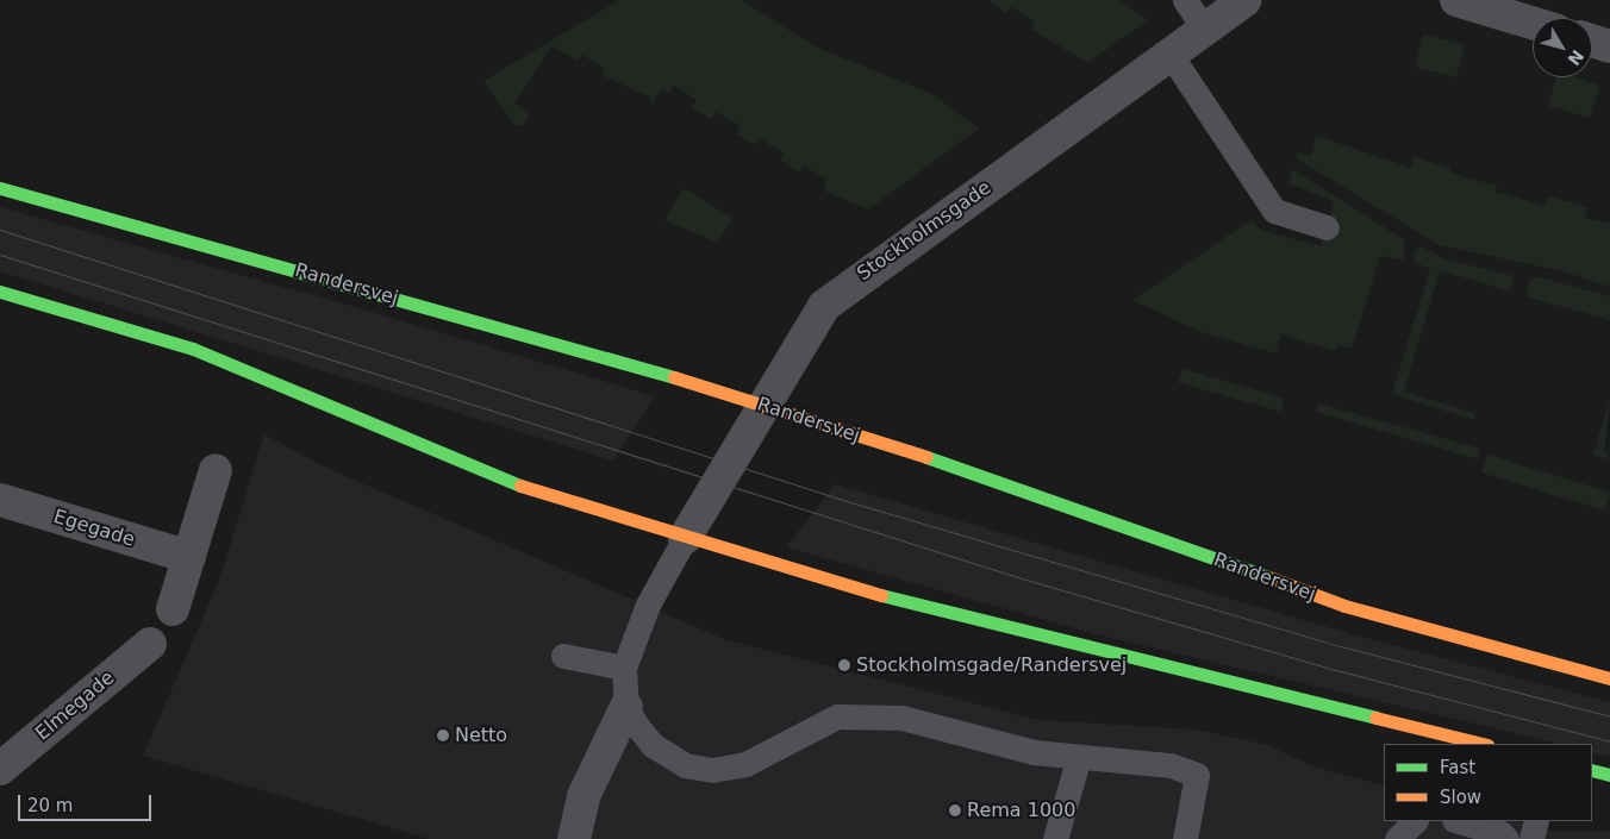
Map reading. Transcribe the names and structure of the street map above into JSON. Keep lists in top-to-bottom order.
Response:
{
  "streets": {
    "street": [
      "Stockholmsgade",
      "Randersvej",
      "Egegade",
      "Elmegade"
    ]
  },
  "crossings": [
    ["Stockholmsgade", "Randersvej"]
  ],
  "places": ["Stockholmsgade/Randersvej", "Netto", "Rema 1000"],
  "legend": ["Fast", "Slow"],
  "scale_bar": "20 m",
  "north": "bottom right"
}
